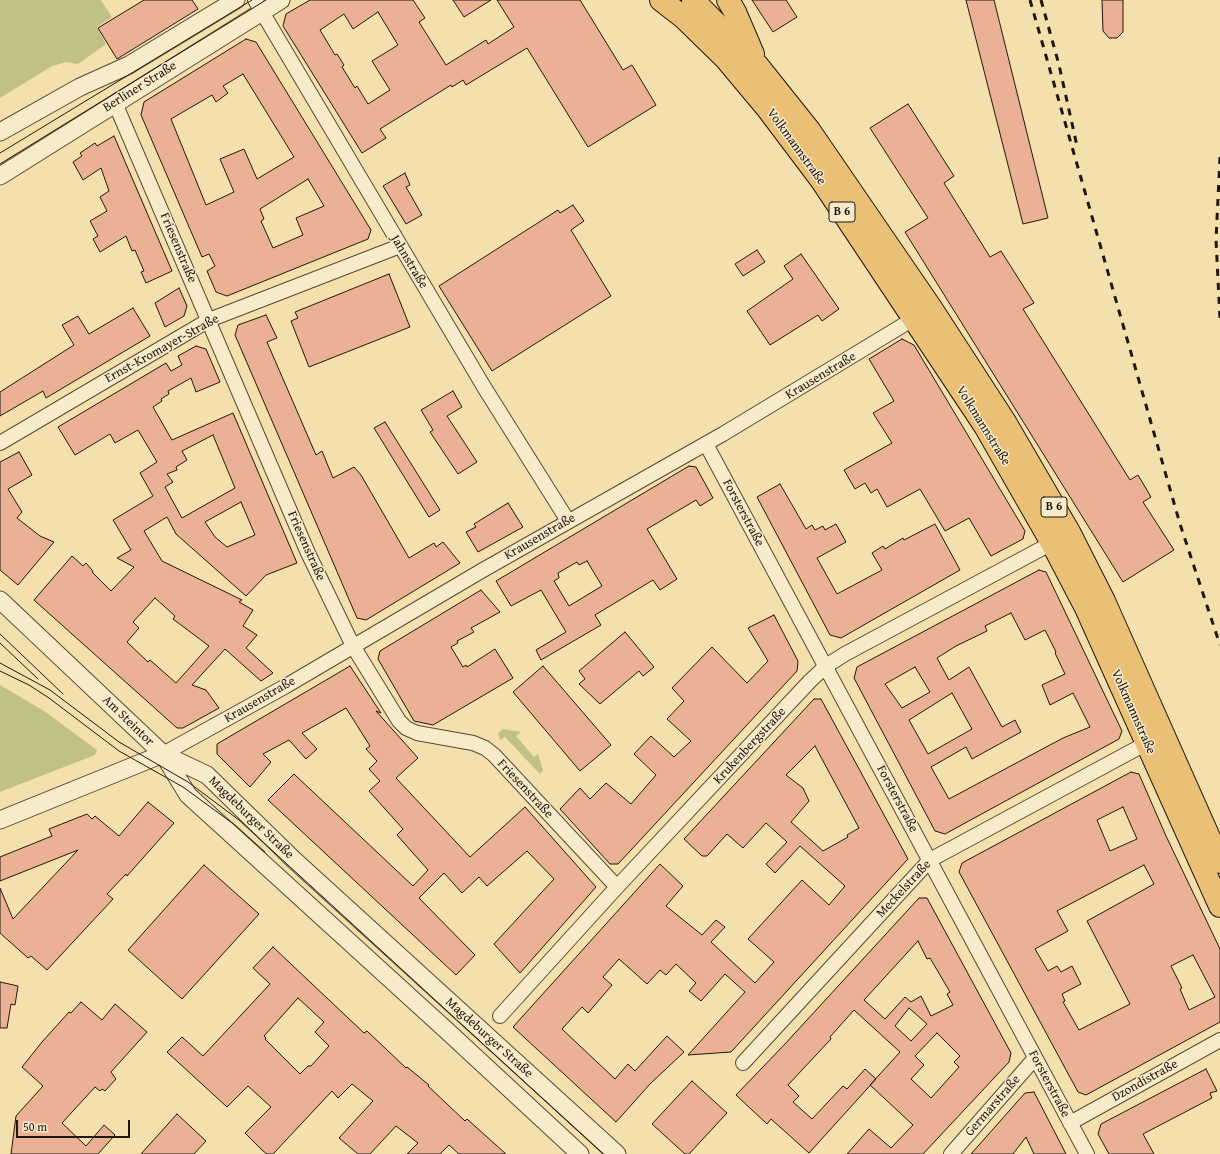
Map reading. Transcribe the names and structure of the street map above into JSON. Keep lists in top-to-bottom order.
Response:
{
  "streets": {
    "main road": ["Volkmannstraße", "B 6"],
    "street": [
      "Berliner Straße",
      "Friesenstraße",
      "Jahnstraße",
      "Ernst-Kromayer-Straße",
      "Krausenstraße",
      "Forsterstraße",
      "Am Steintor",
      "Krukenbergstraße",
      "Magdeburger Straße",
      "Meckelstraße",
      "Dzondistraße",
      "Germarstraße"
    ]
  },
  "crossings": [
    ["Berliner Straße", "Friesenstraße"],
    ["Berliner Straße", "Jahnstraße"],
    ["Volkmannstraße", "Krausenstraße"],
    ["Volkmannstraße", "Krukenbergstraße"],
    ["Volkmannstraße", "Meckelstraße"],
    ["Friesenstraße", "Ernst-Kromayer-Straße"],
    ["Friesenstraße", "Krausenstraße"],
    ["Friesenstraße", "Krukenbergstraße"],
    ["Jahnstraße", "Ernst-Kromayer-Straße"],
    ["Jahnstraße", "Krausenstraße"],
    ["Krausenstraße", "Forsterstraße"],
    ["Krausenstraße", "Am Steintor"],
    ["Krausenstraße", "Magdeburger Straße"],
    ["Forsterstraße", "Krukenbergstraße"],
    ["Forsterstraße", "Meckelstraße"],
    ["Forsterstraße", "Dzondistraße"],
    ["Forsterstraße", "Germarstraße"],
    ["Am Steintor", "Magdeburger Straße"]
  ],
  "scale_bar": "50 m"
}
